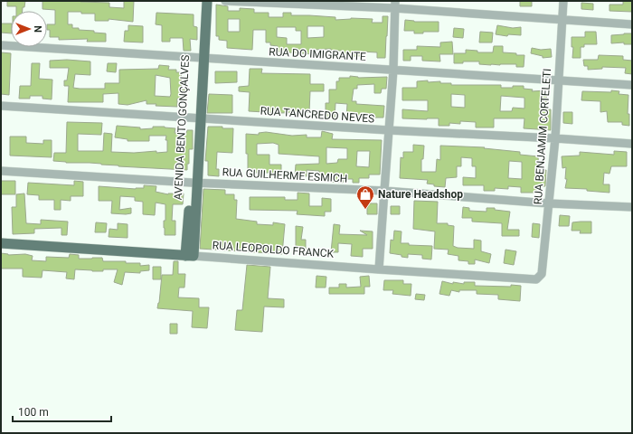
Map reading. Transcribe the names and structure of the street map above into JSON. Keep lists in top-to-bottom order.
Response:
{
  "streets": {
    "main road": ["AVENIDA BENTO GONÇALVES", "RUA LEOPOLDO FRANCK"],
    "street": [
      "RUA DO IMIGRANTE",
      "RUA TANCREDO NEVES",
      "RUA BENJAMIM CORTELETI",
      "RUA GUILHERME ESMICH"
    ]
  },
  "crossings": [
    ["RUA DO IMIGRANTE", "AVENIDA BENTO GONÇALVES"],
    ["RUA DO IMIGRANTE", "RUA BENJAMIM CORTELETI"],
    ["RUA TANCREDO NEVES", "AVENIDA BENTO GONÇALVES"],
    ["RUA TANCREDO NEVES", "RUA BENJAMIM CORTELETI"],
    ["AVENIDA BENTO GONÇALVES", "RUA GUILHERME ESMICH"],
    ["AVENIDA BENTO GONÇALVES", "RUA LEOPOLDO FRANCK"],
    ["RUA BENJAMIM CORTELETI", "RUA GUILHERME ESMICH"],
    ["RUA BENJAMIM CORTELETI", "RUA LEOPOLDO FRANCK"]
  ],
  "places": {
    "shop": ["Nature Headshop"]
  },
  "scale_bar": "100 m",
  "north": "right"
}
